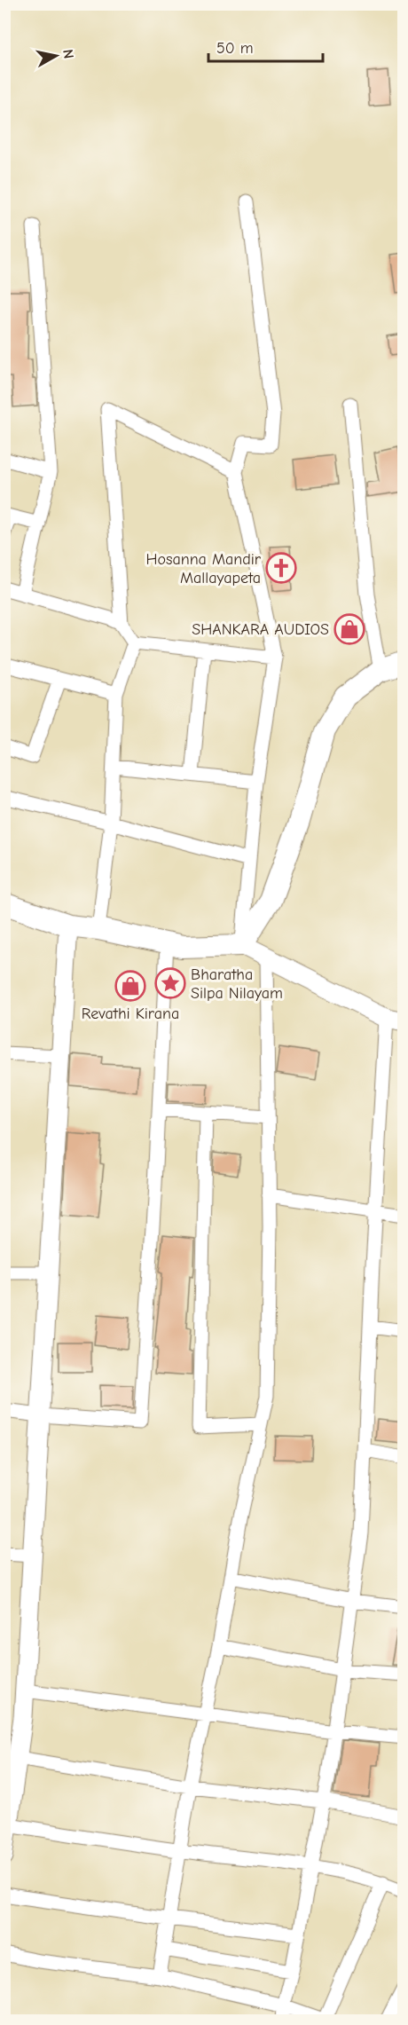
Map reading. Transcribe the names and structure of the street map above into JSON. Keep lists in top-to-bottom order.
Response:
{
  "places": {
    "church": ["Hosanna Mandir Mallayapeta"],
    "shop": ["SHANKARA AUDIOS", "Revathi Kirana"],
    "place": ["Bharatha Silpa Nilayam"]
  },
  "scale_bar": "50 m",
  "north": "right"
}
